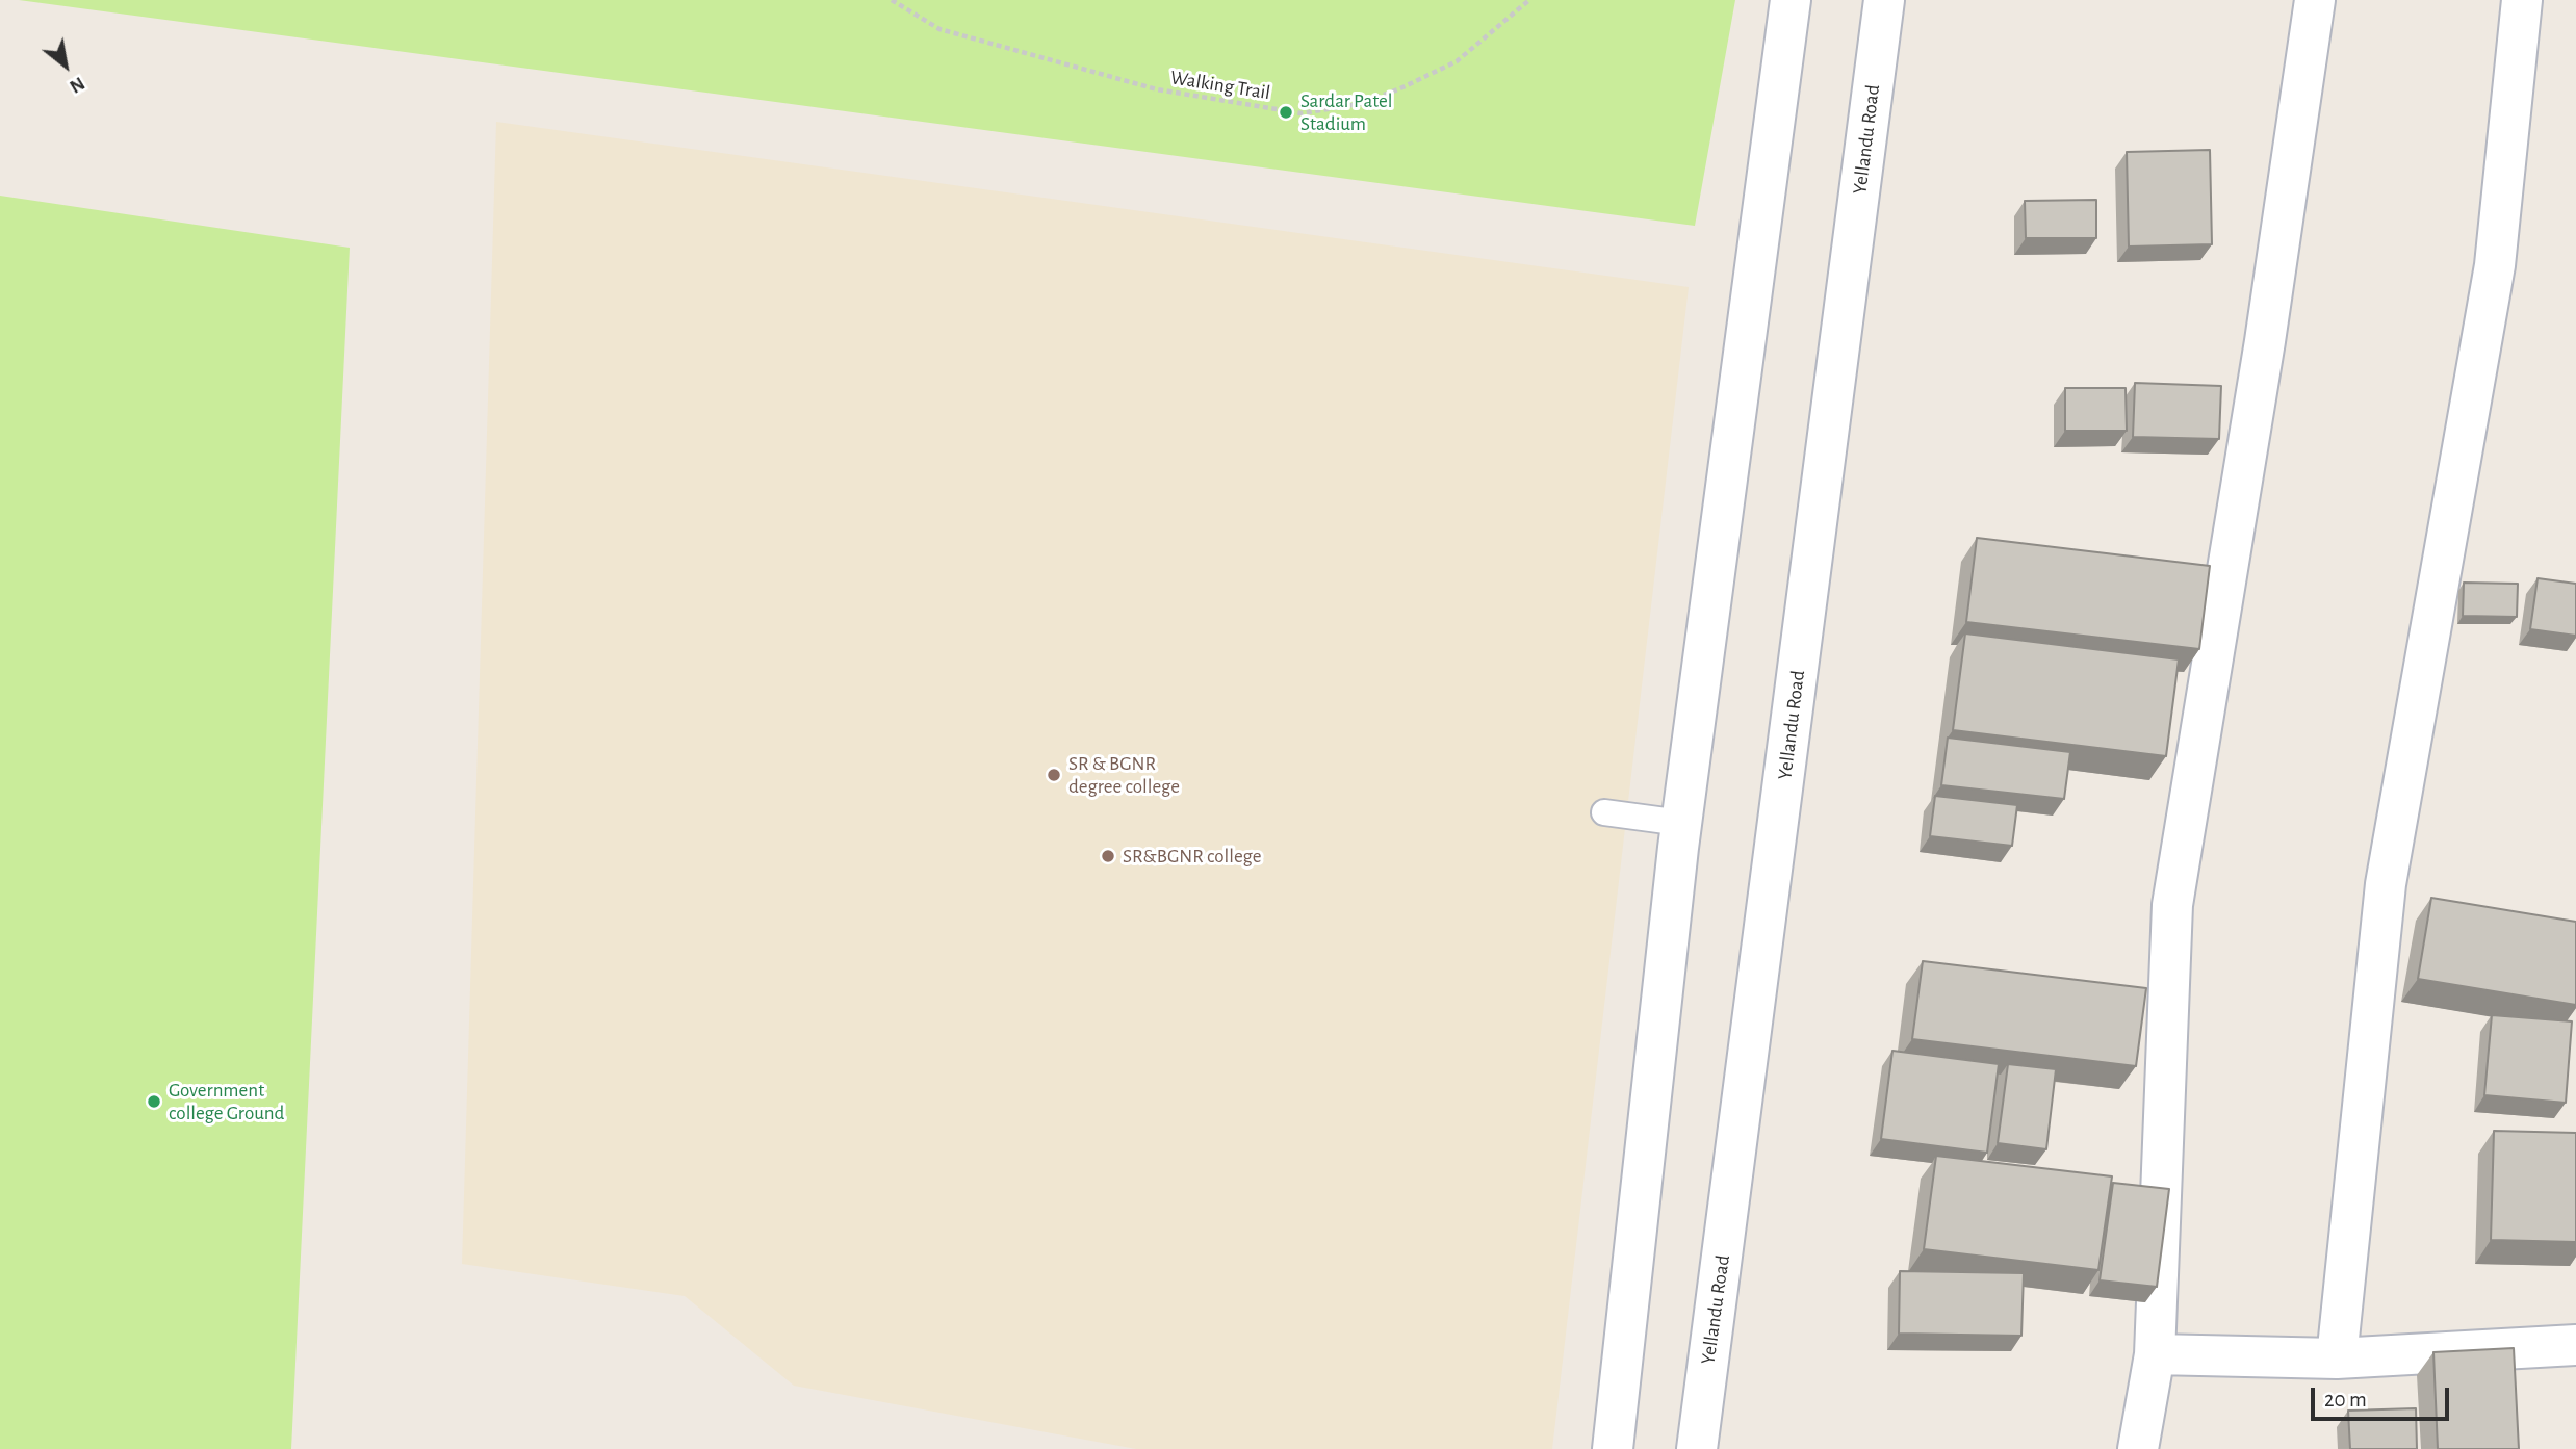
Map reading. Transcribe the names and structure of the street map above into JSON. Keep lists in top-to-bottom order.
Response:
{
  "streets": {
    "street": ["Yellandu Road"],
    "path": ["Walking Trail"]
  },
  "places": [
    "Sardar Patel Stadium",
    "SR & BGNR degree college",
    "SR&BGNR college",
    "Government college Ground"
  ],
  "scale_bar": "20 m",
  "north": "bottom right"
}
